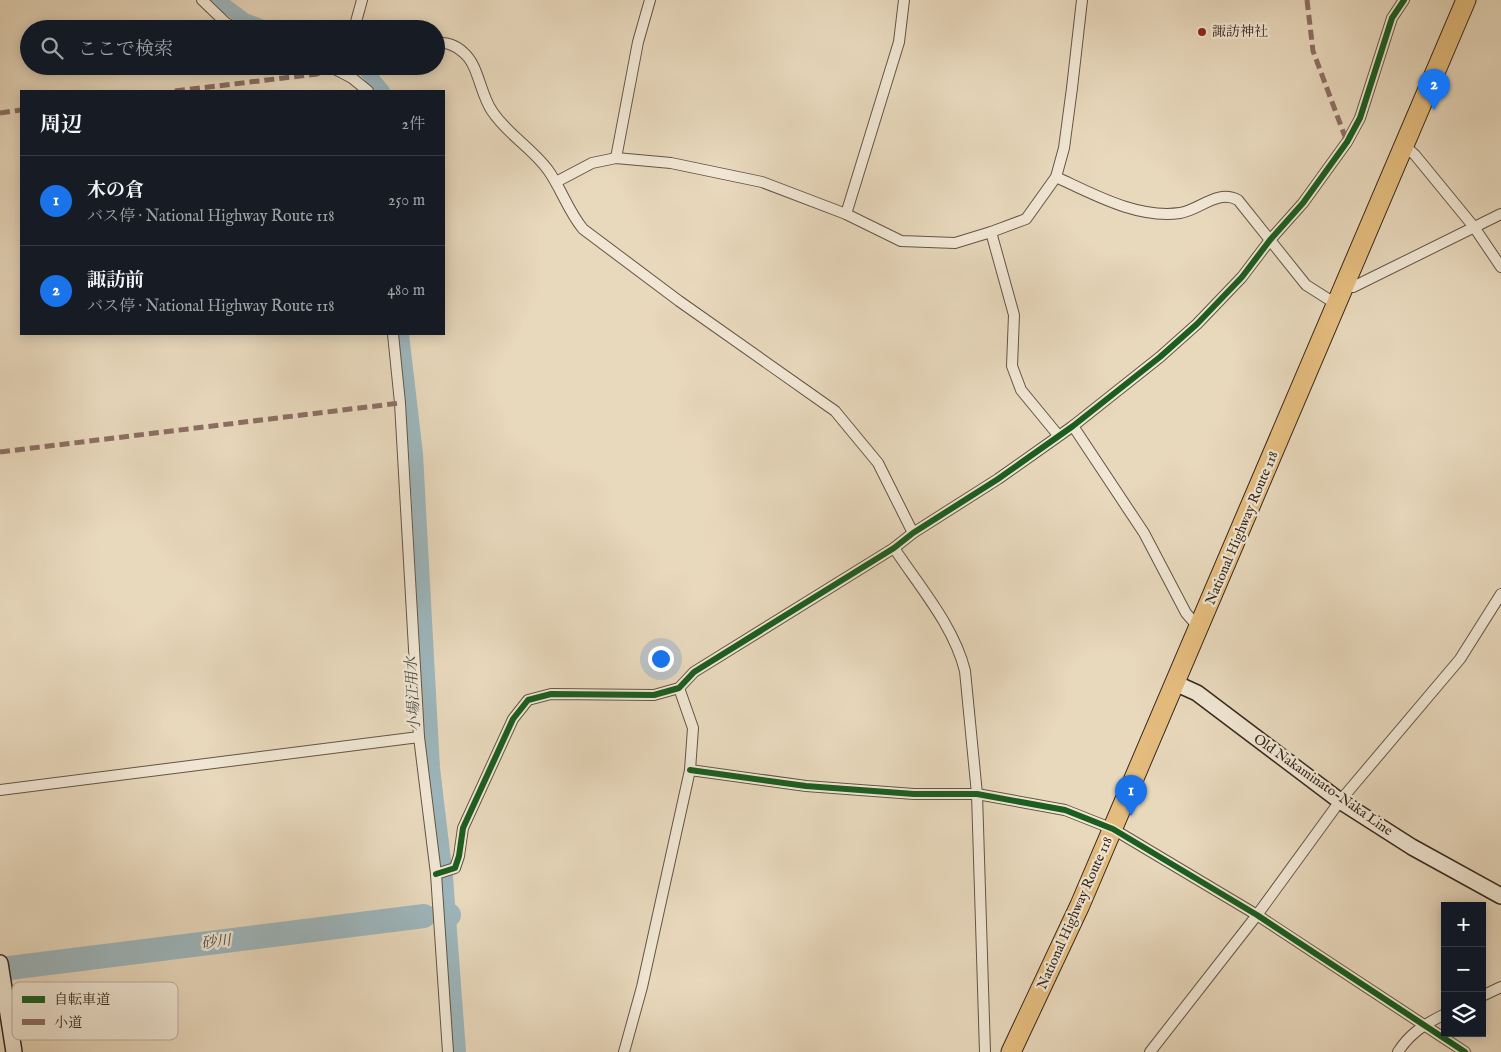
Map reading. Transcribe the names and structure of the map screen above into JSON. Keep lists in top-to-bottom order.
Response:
{
  "streets": {
    "highway": ["National Highway Route 118"],
    "street": ["Old Nakaminato-Naka Line"]
  },
  "crossings": [
    ["National Highway Route 118", "Old Nakaminato-Naka Line"]
  ],
  "water": ["小場江用水", "砂川"],
  "places": ["諏訪神社"],
  "legend": ["自転車道", "小道"],
  "page": {
    "search": "ここで検索",
    "pins": ["2", "1"],
    "heading": ["周辺", "2件"],
    "list": [
      {
        "mark": "1",
        "name": "木の倉",
        "note": "バス停 · National Highway Route 118",
        "value": "250 m"
      },
      {
        "mark": "2",
        "name": "諏訪前",
        "note": "バス停 · National Highway Route 118",
        "value": "480 m"
      }
    ],
    "map_buttons": ["+", "−"]
  }
}
